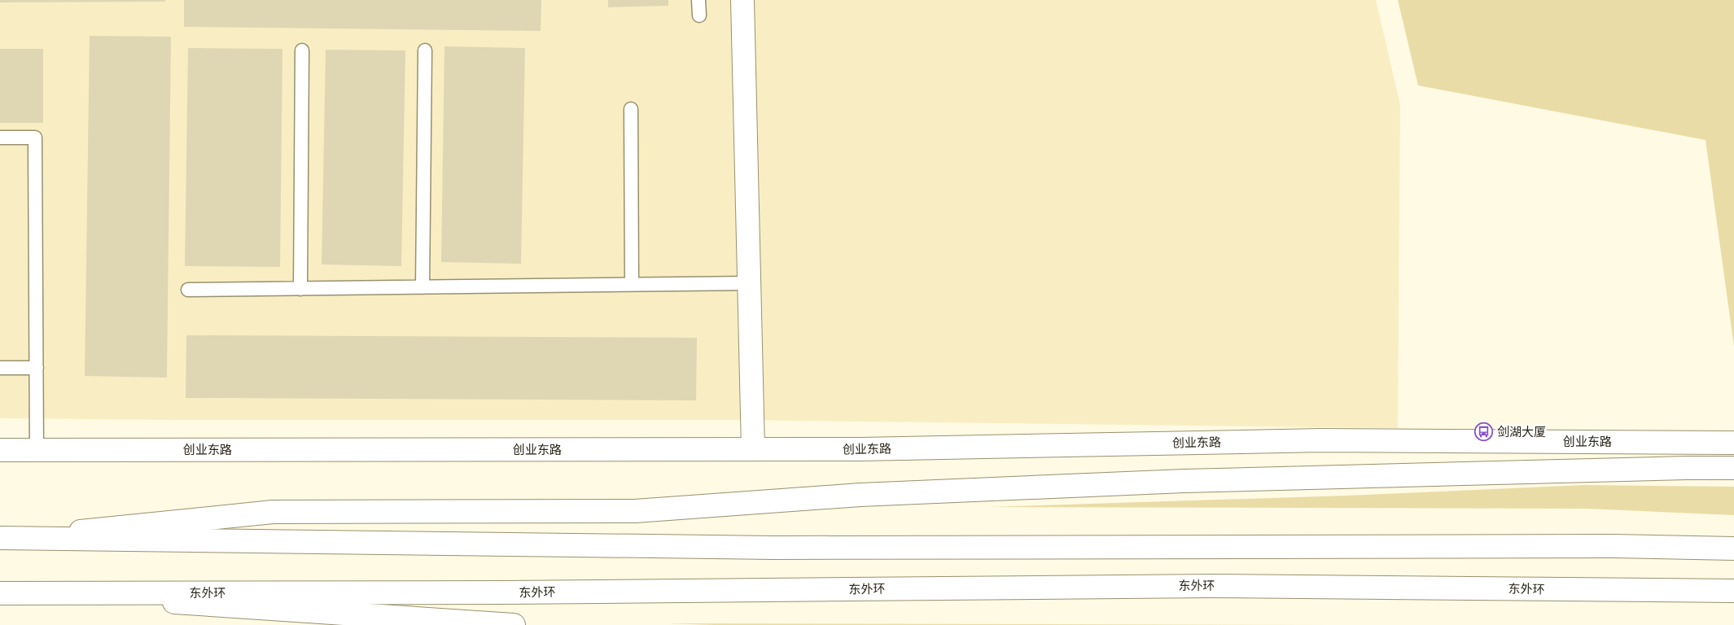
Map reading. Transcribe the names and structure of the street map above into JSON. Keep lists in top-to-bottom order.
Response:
{
  "streets": {
    "main road": ["创业东路", "东外环"]
  },
  "places": {
    "bus stop": ["剑湖大厦"]
  }
}
